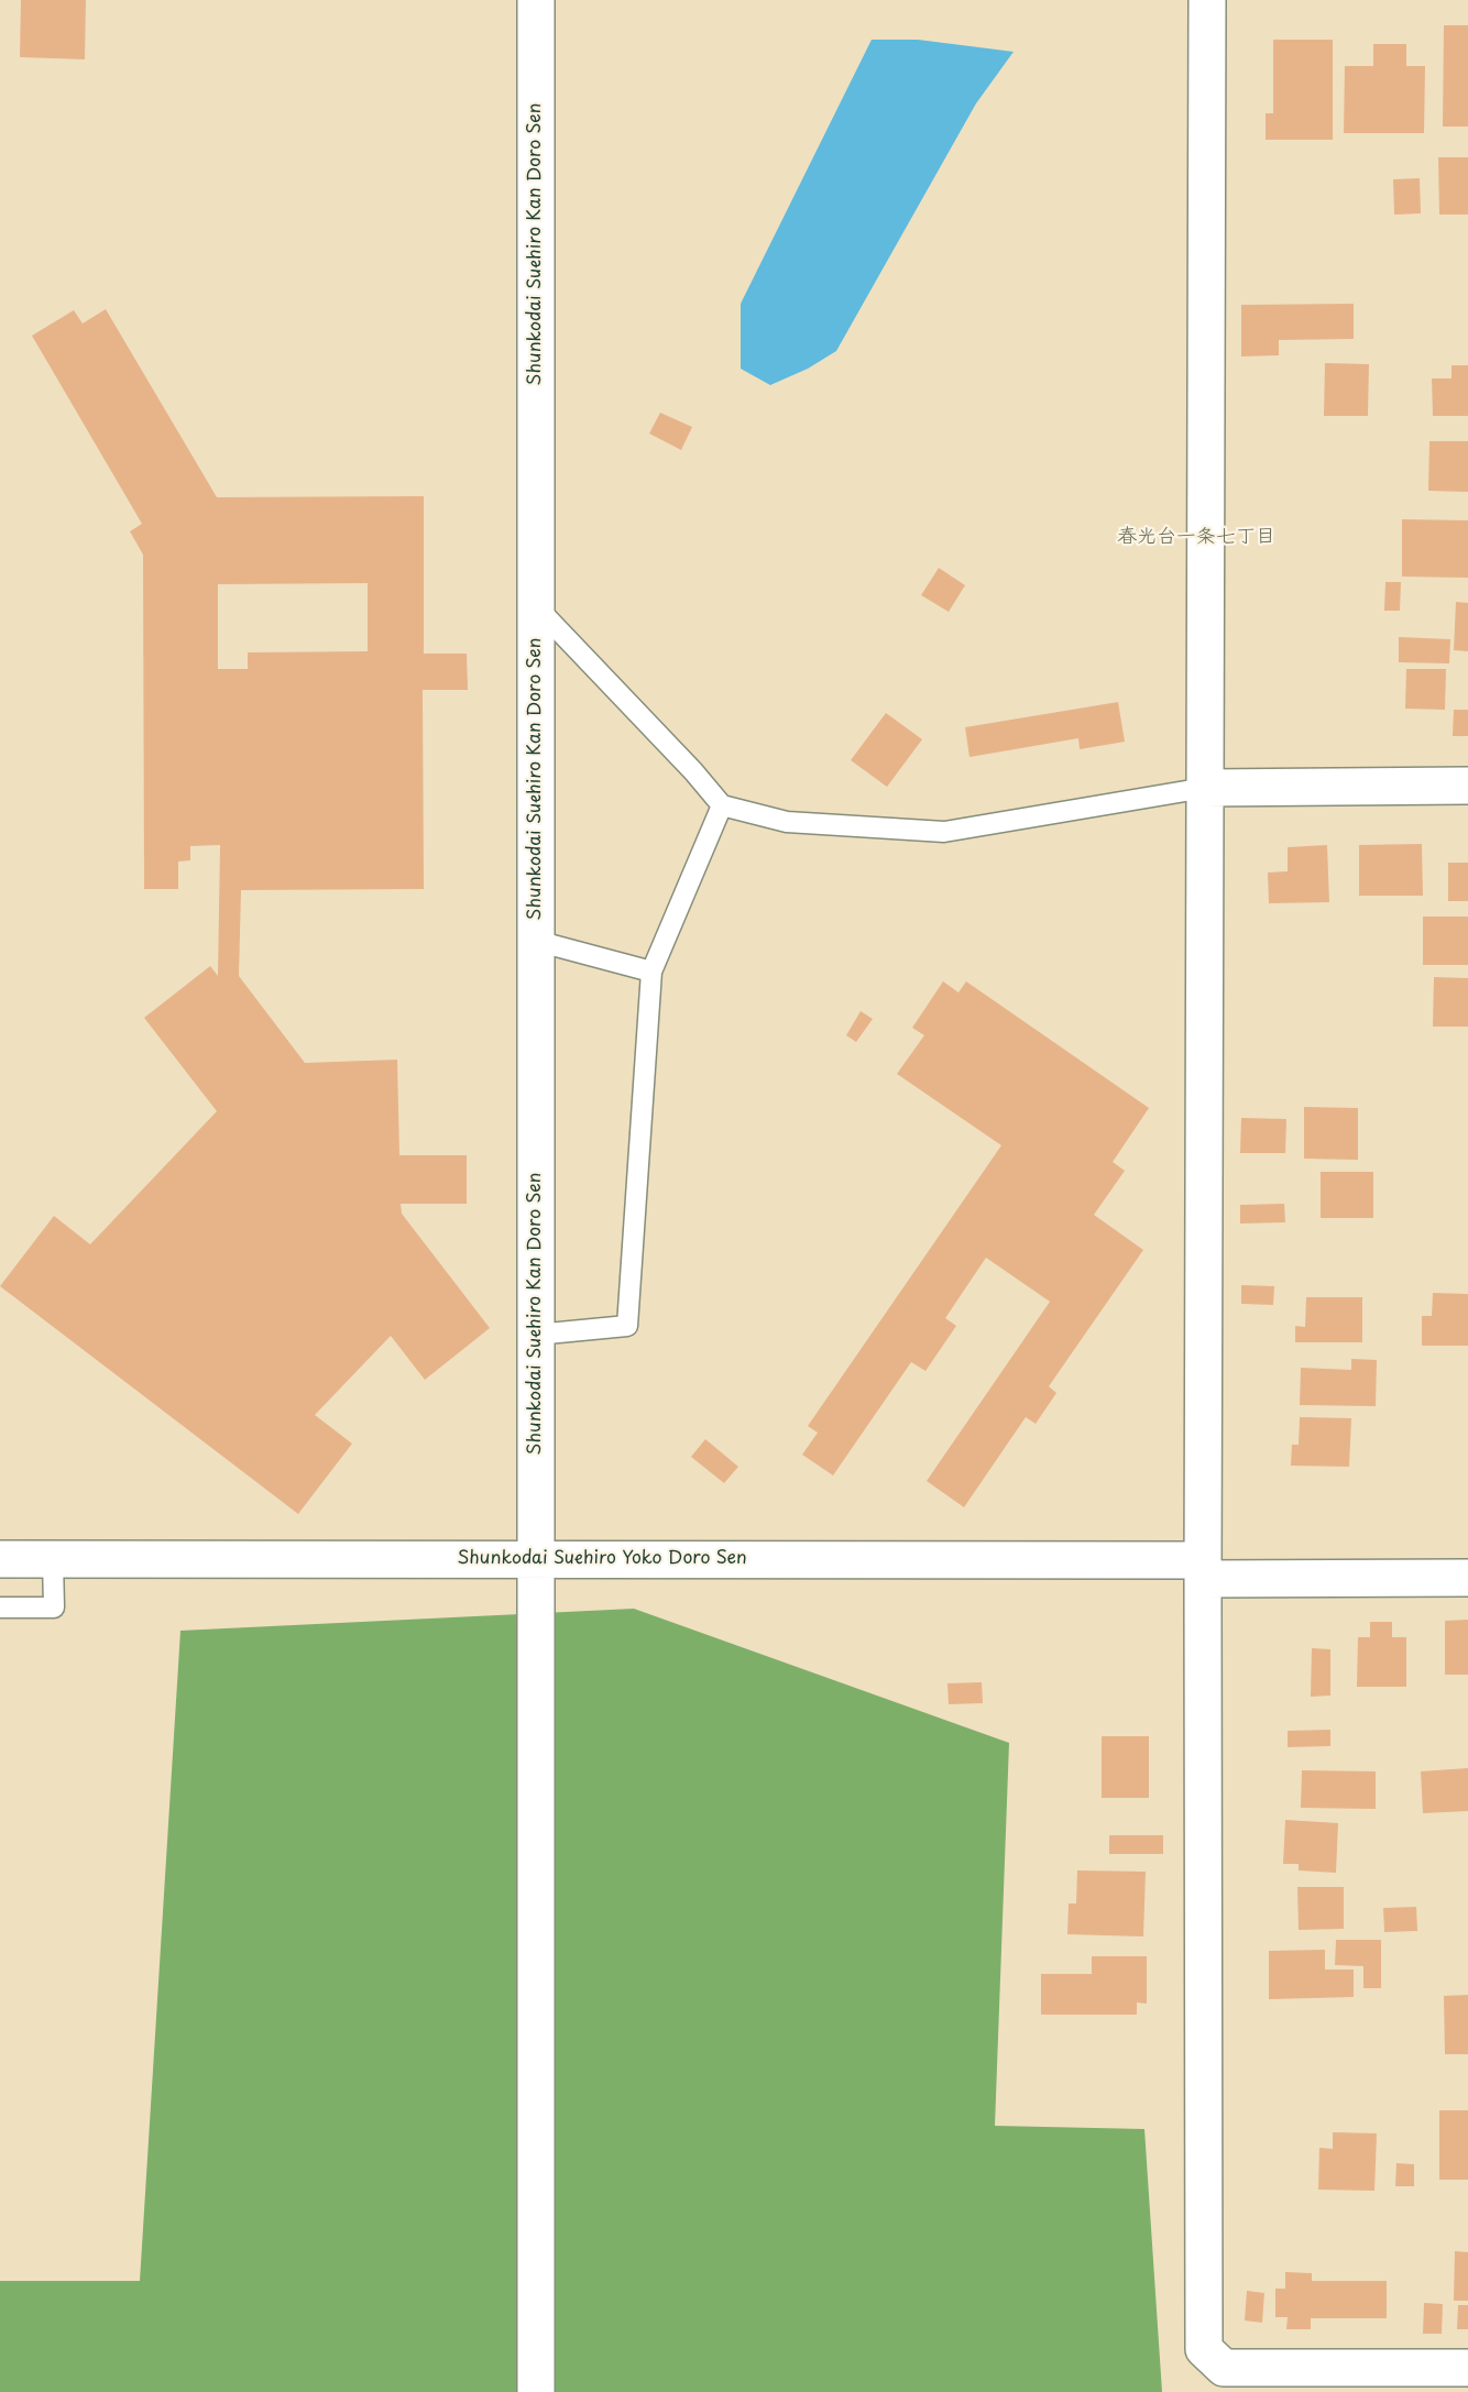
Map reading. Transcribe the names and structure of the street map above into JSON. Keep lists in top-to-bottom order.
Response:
{
  "streets": {
    "street": ["Shunkodai Suehiro Kan Doro Sen", "Shunkodai Suehiro Yoko Doro Sen"]
  },
  "crossings": [
    ["Shunkodai Suehiro Kan Doro Sen", "Shunkodai Suehiro Yoko Doro Sen"]
  ],
  "districts": ["春光台一条七丁目"]
}
